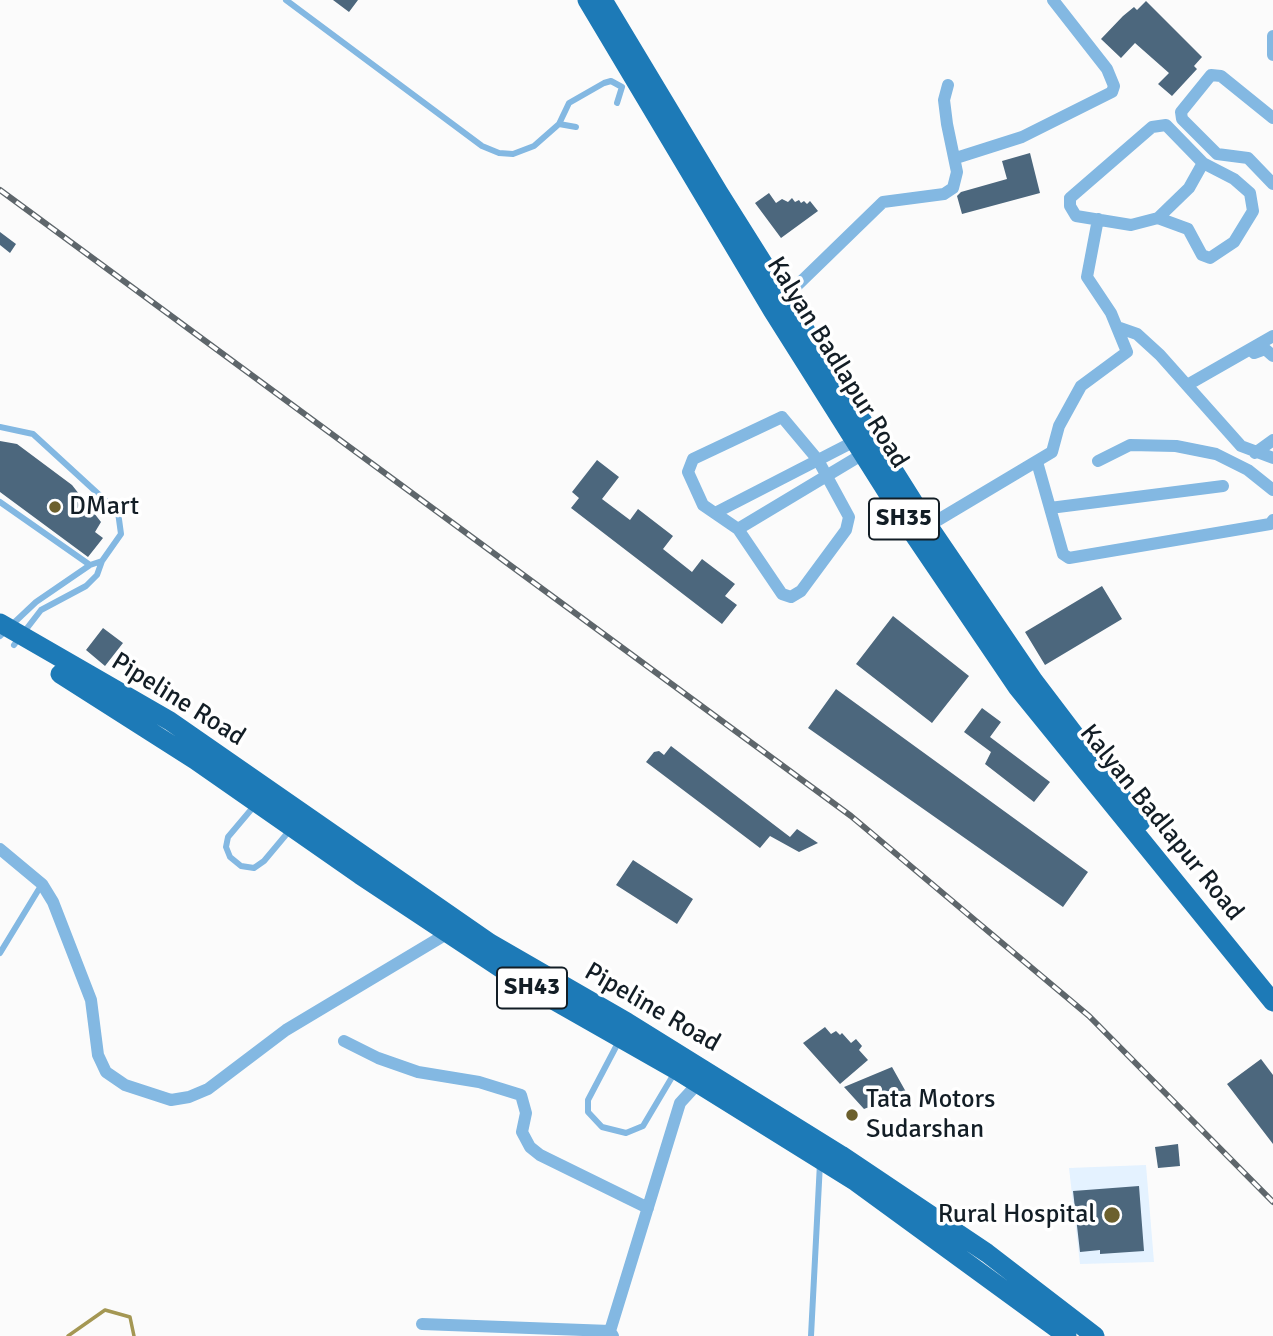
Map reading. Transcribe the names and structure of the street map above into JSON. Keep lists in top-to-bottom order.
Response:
{
  "streets": {
    "main road": [
      "Kalyan Badlapur Road",
      "SH35",
      "Pipeline Road",
      "SH43"
    ]
  },
  "places": ["DMart", "Tata Motors Sudarshan", "Rural Hospital"]
}
